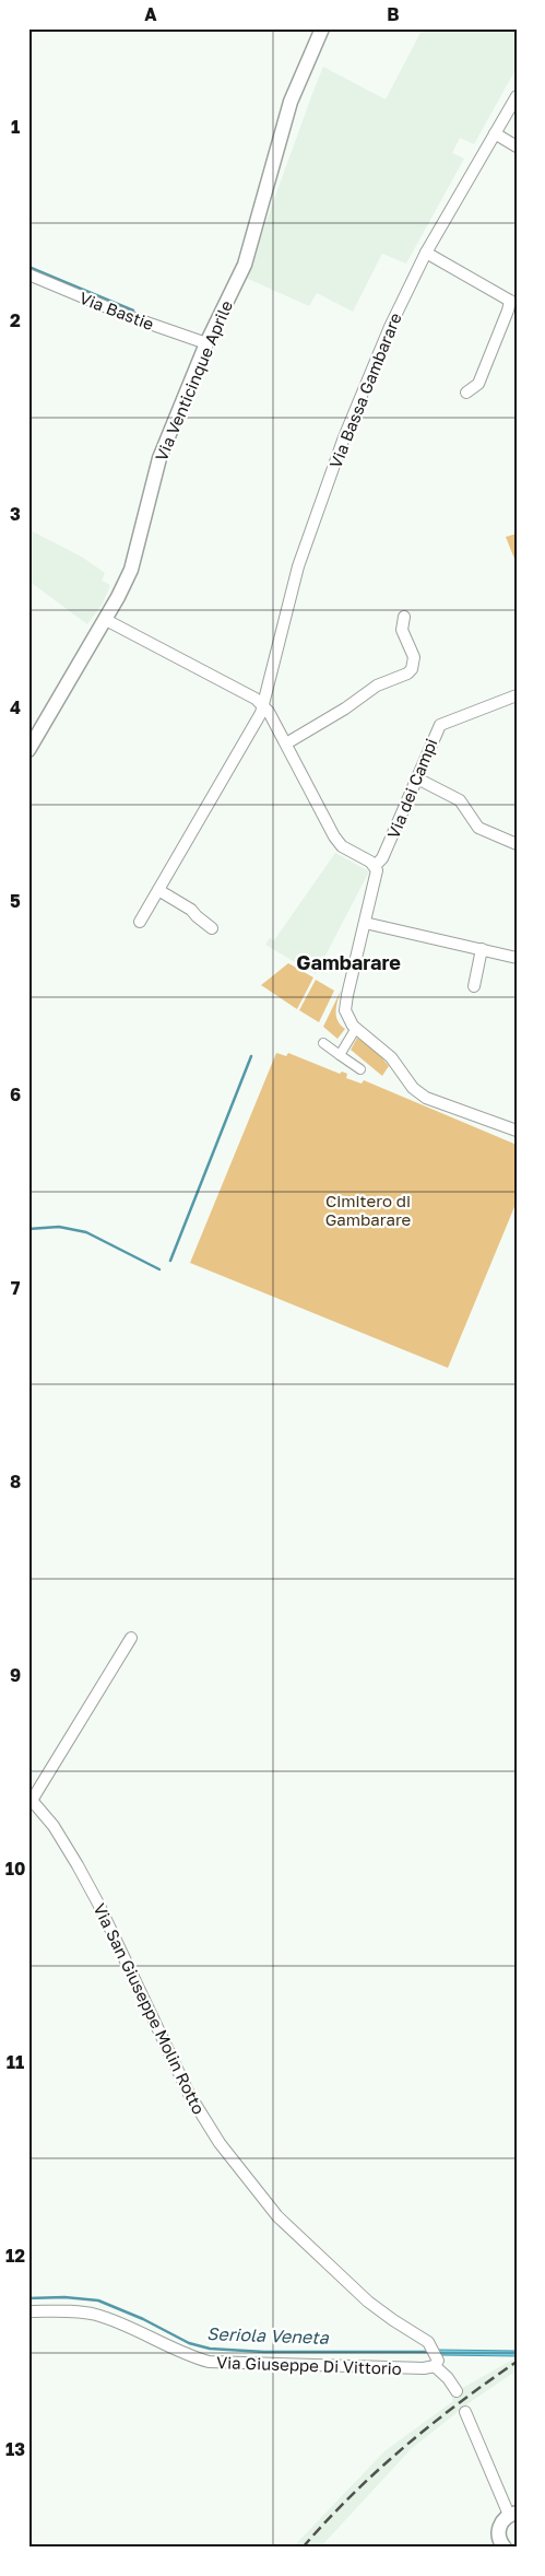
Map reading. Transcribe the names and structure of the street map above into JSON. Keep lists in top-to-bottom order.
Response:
{
  "streets": {
    "street": [
      "Via Bastie",
      "Via Venticinque Aprile",
      "Via Bassa Gambarare",
      "Via dei Campi",
      "Via San Giuseppe Molin Rotto",
      "Via Giuseppe Di Vittorio"
    ]
  },
  "crossings": [
    ["Via Bastie", "Via Venticinque Aprile"],
    ["Via San Giuseppe Molin Rotto", "Via Giuseppe Di Vittorio"]
  ],
  "districts": ["Gambarare"],
  "water": ["Seriola Veneta"],
  "parks": ["Cimitero di Gambarare"],
  "grid": {
    "columns": ["A", "B"],
    "rows": [
      "1",
      "2",
      "3",
      "4",
      "5",
      "6",
      "7",
      "8",
      "9",
      "10",
      "11",
      "12",
      "13"
    ]
  }
}
